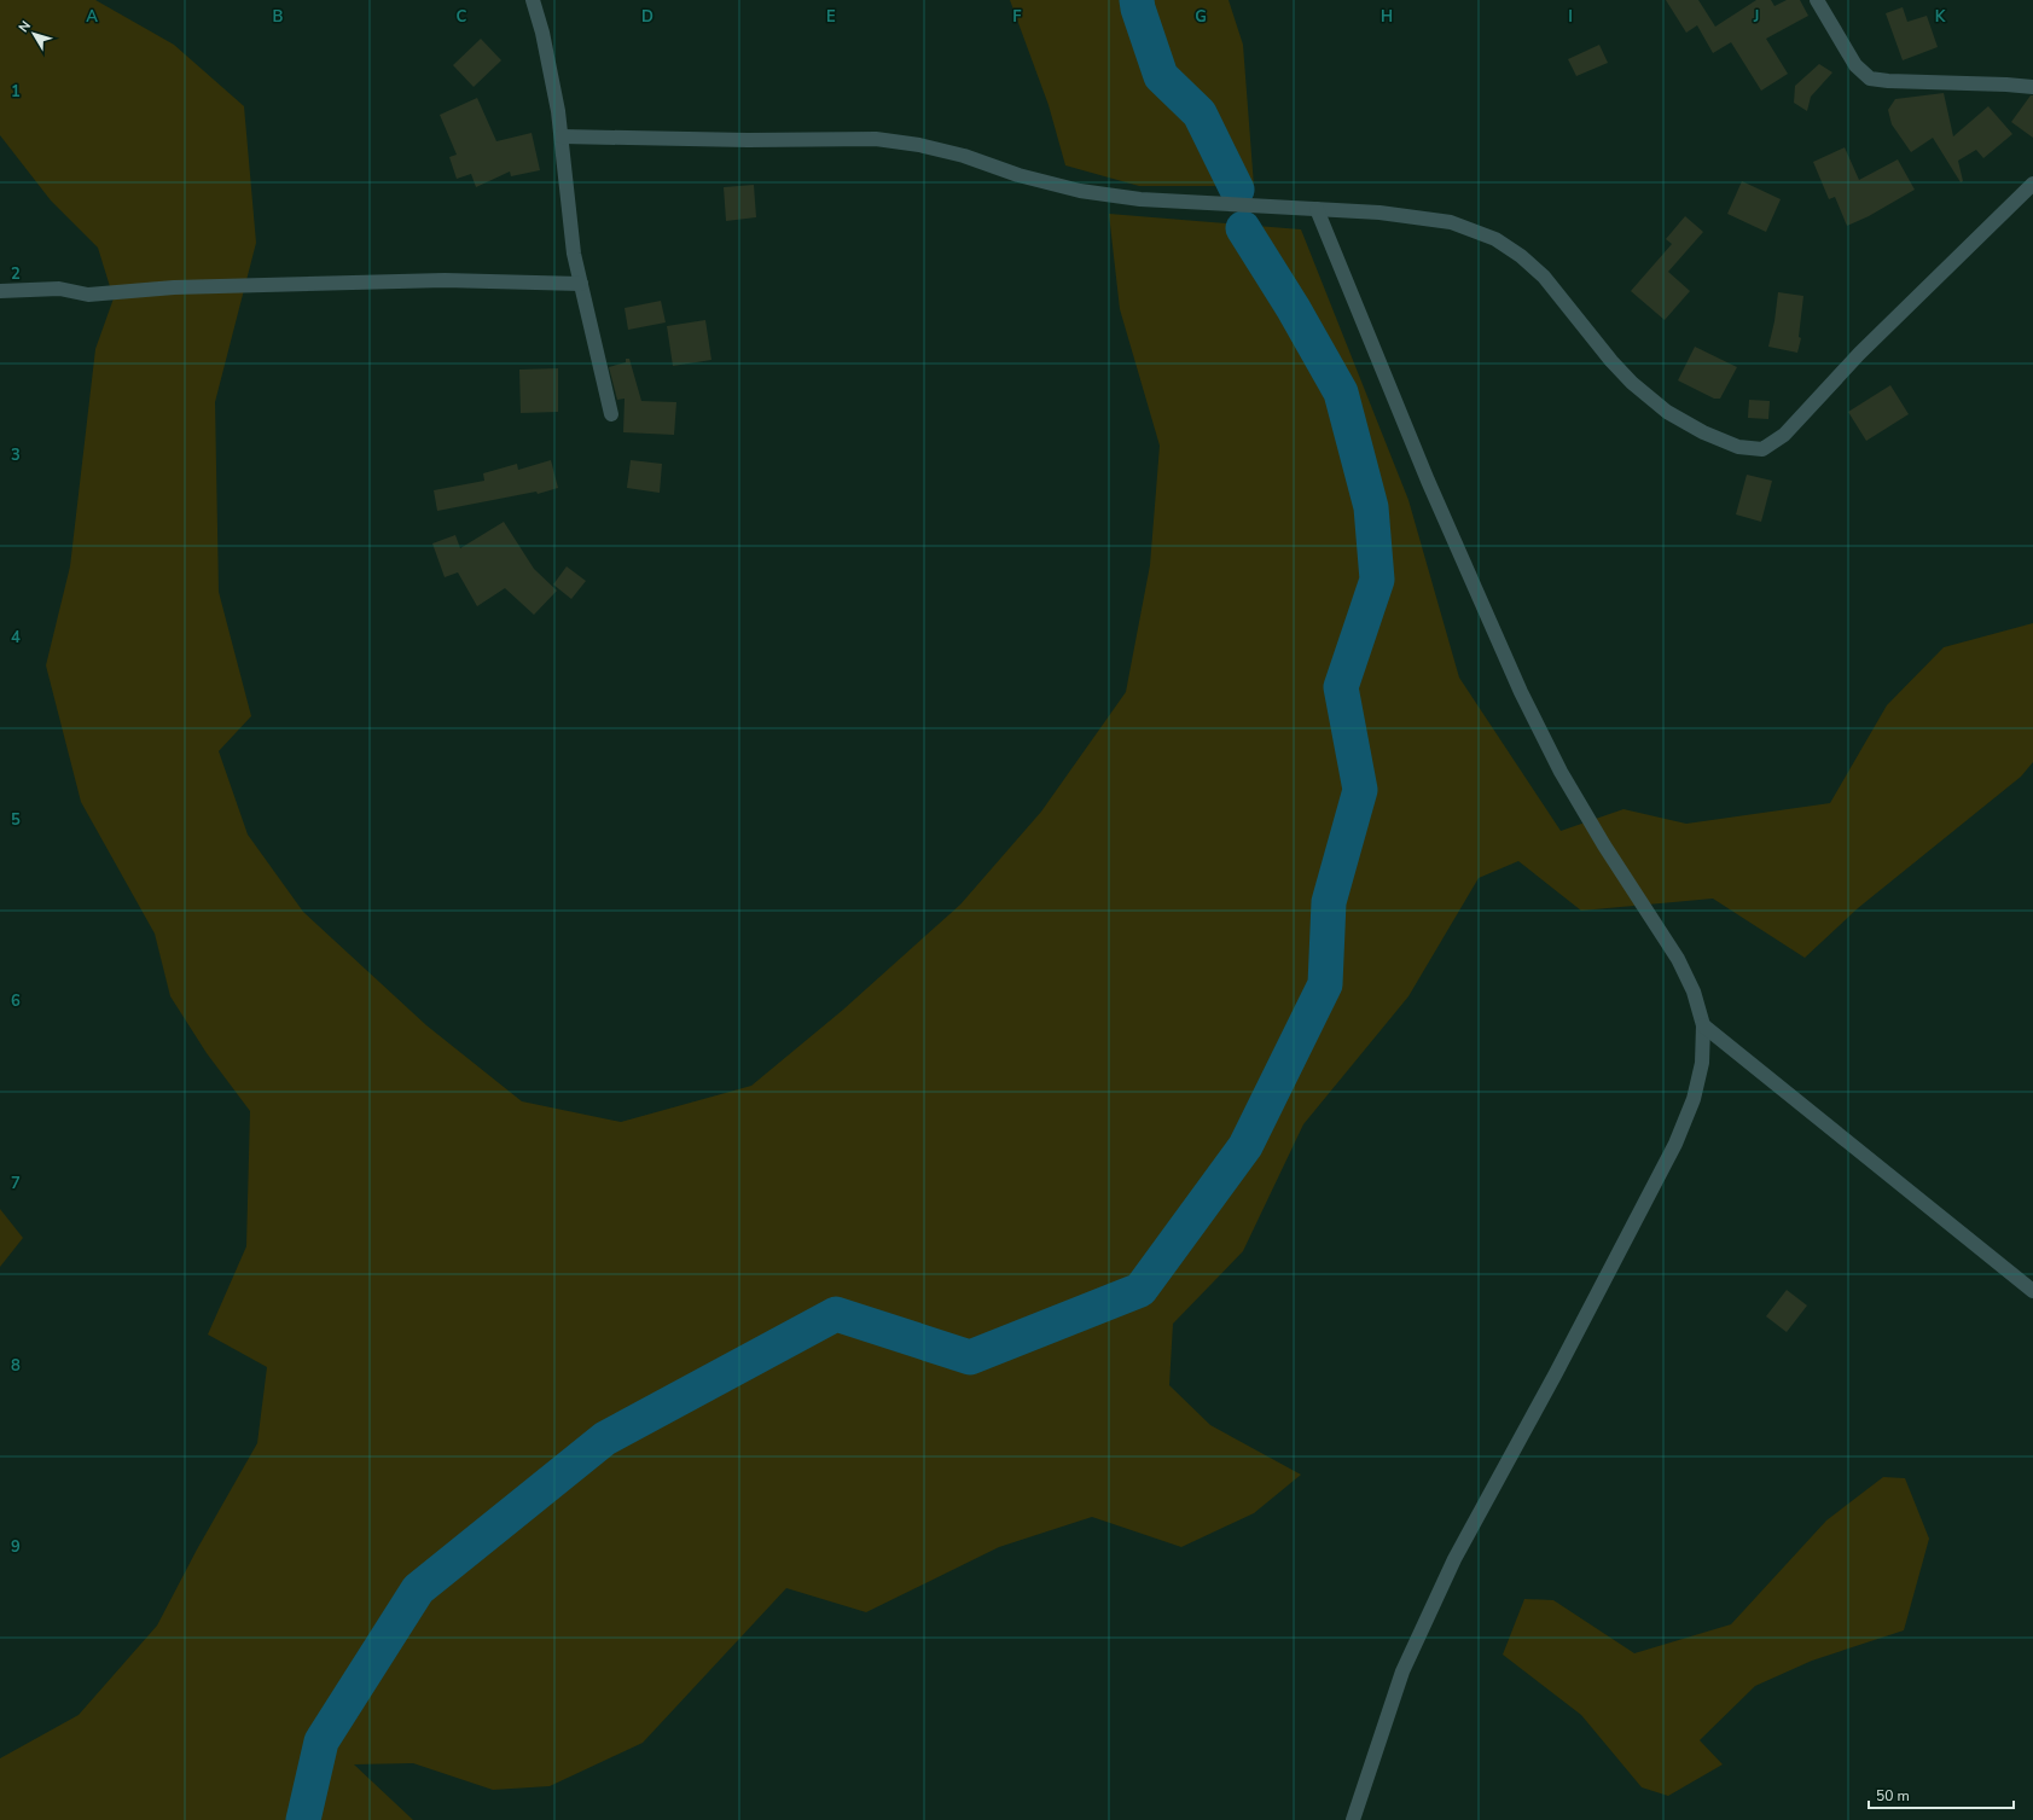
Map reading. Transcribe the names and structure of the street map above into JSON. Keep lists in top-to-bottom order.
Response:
{
  "scale_bar": "50 m",
  "north": "top left",
  "grid": {
    "columns": [
      "A",
      "B",
      "C",
      "D",
      "E",
      "F",
      "G",
      "H",
      "I",
      "J",
      "K"
    ],
    "rows": [
      "1",
      "2",
      "3",
      "4",
      "5",
      "6",
      "7",
      "8",
      "9"
    ]
  }
}
